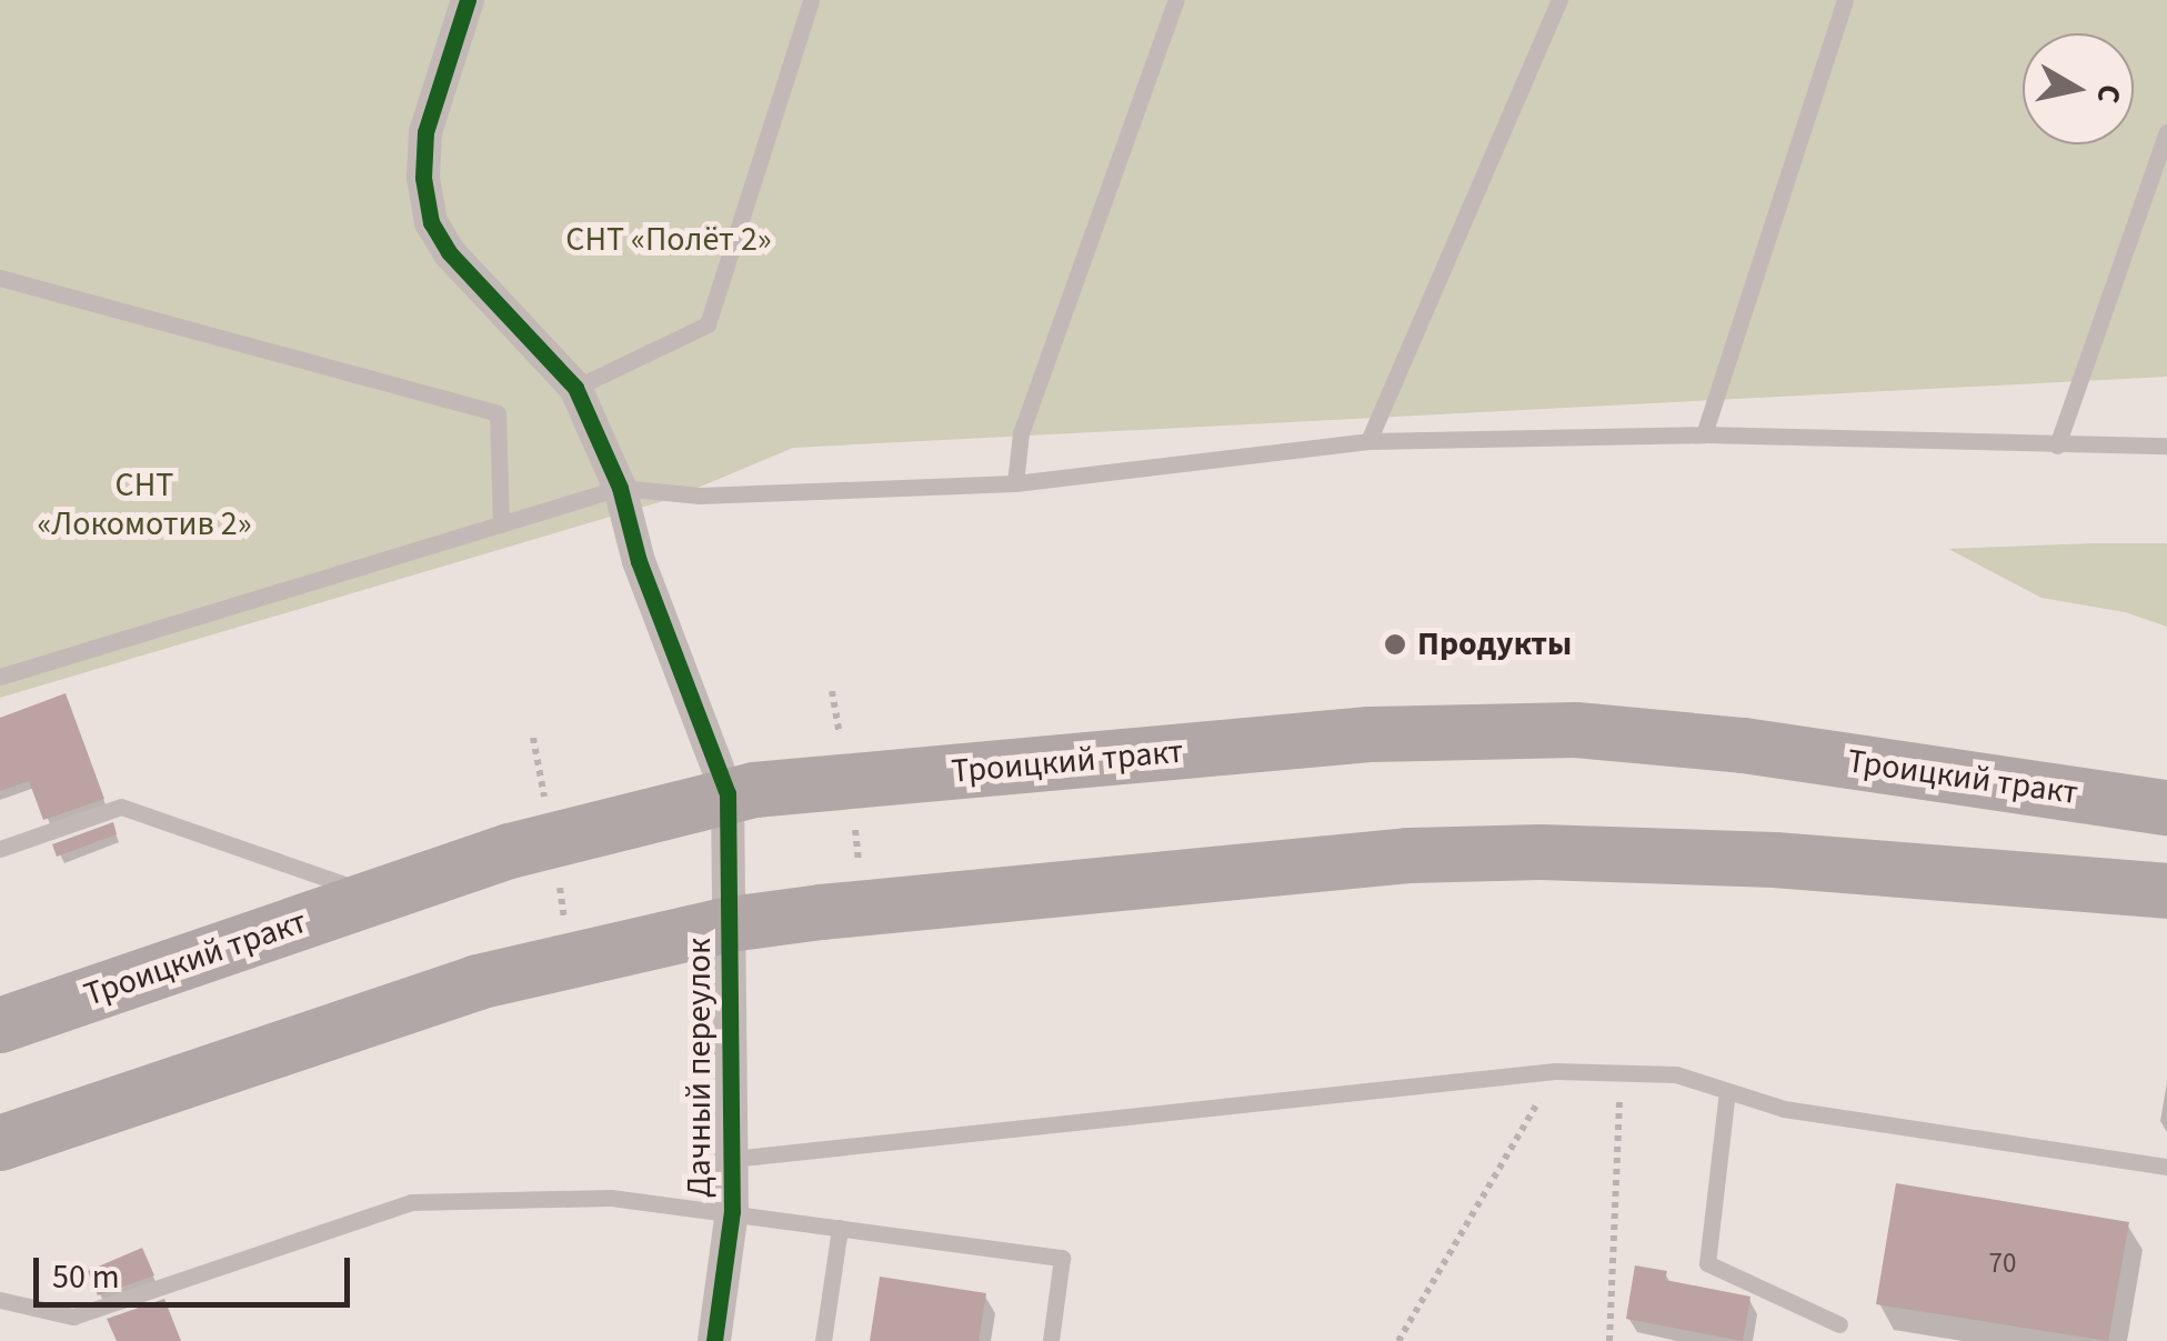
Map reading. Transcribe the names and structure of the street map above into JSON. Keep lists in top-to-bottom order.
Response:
{
  "streets": {
    "main road": ["Троицкий тракт"],
    "street": ["Дачный переулок"]
  },
  "crossings": [
    ["Троицкий тракт", "Дачный переулок"]
  ],
  "parks": ["СНТ «Полёт 2»", "СНТ «Локомотив 2»"],
  "places": ["Продукты"],
  "house_numbers": ["70"],
  "scale_bar": "50 m",
  "north": "right"
}
